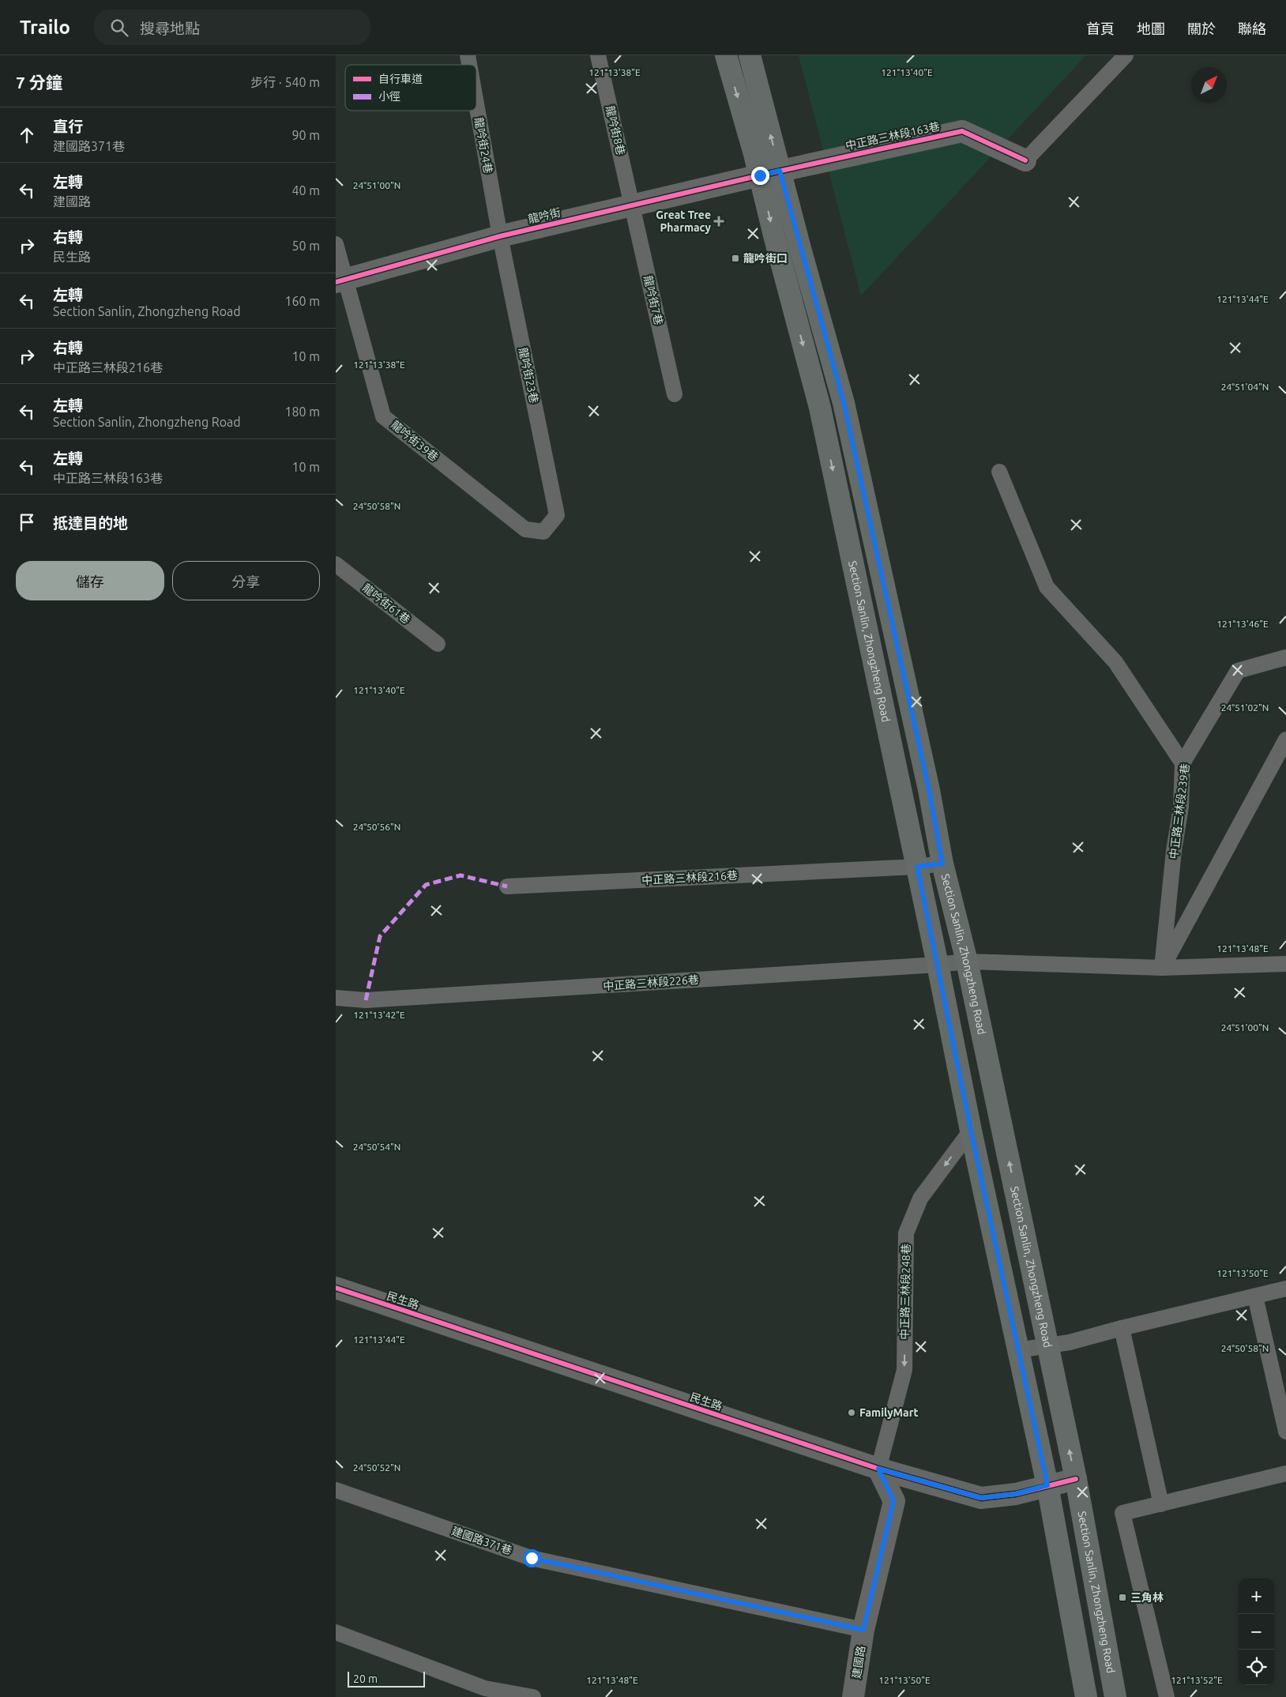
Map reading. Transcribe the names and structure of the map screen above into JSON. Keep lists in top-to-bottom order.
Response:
{
  "streets": {
    "main road": ["Section Sanlin, Zhongzheng Road"],
    "street": [
      "中正路三林段163巷",
      "龍吟街",
      "民生路",
      "建國路"
    ],
    "lane": [
      "龍吟街8巷",
      "龍吟街24巷",
      "龍吟街7巷",
      "龍吟街23巷",
      "龍吟街39巷",
      "龍吟街61巷",
      "中正路三林段239巷",
      "中正路三林段216巷",
      "中正路三林段226巷",
      "中正路三林段248巷",
      "建國路371巷"
    ]
  },
  "crossings": [
    ["龍吟街8巷", "龍吟街"],
    ["龍吟街8巷", "龍吟街7巷"],
    ["中正路三林段163巷", "龍吟街"],
    ["中正路三林段163巷", "Section Sanlin, Zhongzheng Road"],
    ["龍吟街24巷", "龍吟街"],
    ["龍吟街24巷", "龍吟街23巷"],
    ["龍吟街", "龍吟街7巷"],
    ["龍吟街", "龍吟街23巷"],
    ["龍吟街", "龍吟街39巷"],
    ["龍吟街", "Section Sanlin, Zhongzheng Road"],
    ["龍吟街23巷", "龍吟街39巷"],
    ["Section Sanlin, Zhongzheng Road", "中正路三林段216巷"],
    ["Section Sanlin, Zhongzheng Road", "中正路三林段226巷"],
    ["Section Sanlin, Zhongzheng Road", "中正路三林段248巷"],
    ["Section Sanlin, Zhongzheng Road", "民生路"],
    ["中正路三林段248巷", "民生路"],
    ["中正路三林段248巷", "建國路"],
    ["民生路", "建國路"],
    ["建國路371巷", "建國路"]
  ],
  "one_way": ["中正路三林段248巷"],
  "places": {
    "health": ["Great Tree Pharmacy"],
    "transit": ["龍吟街口", "三角林"],
    "other": ["FamilyMart"]
  },
  "legend": ["自行車道", "小徑"],
  "scale_bar": "20 m",
  "north": "top right",
  "page": {
    "header": "Trailo",
    "search": "搜尋地點",
    "nav": [
      "首頁",
      "地圖",
      "關於",
      "聯絡"
    ],
    "heading": ["7 分鐘", "步行 · 540 m"],
    "list": [
      ["直行", "建國路371巷", "90 m"],
      ["左轉", "建國路", "40 m"],
      ["右轉", "民生路", "50 m"],
      ["左轉", "Section Sanlin, Zhongzheng Road", "160 m"],
      ["右轉", "中正路三林段216巷", "10 m"],
      ["左轉", "Section Sanlin, Zhongzheng Road", "180 m"],
      ["左轉", "中正路三林段163巷", "10 m"],
      "抵達目的地"
    ],
    "buttons": ["儲存", "分享"],
    "map_buttons": ["+", "−"],
    "scale": "20 m"
  },
  "coordinates": [
    "121°13'38\"E",
    "121°13'40\"E",
    "24°51'00\"N",
    "121°13'44\"E",
    "24°51'04\"N",
    "24°50'58\"N",
    "121°13'46\"E",
    "24°51'02\"N",
    "24°50'56\"N",
    "121°13'48\"E",
    "121°13'42\"E",
    "24°50'54\"N",
    "121°13'50\"E",
    "24°50'52\"N",
    "121°13'52\"E"
  ]
}
